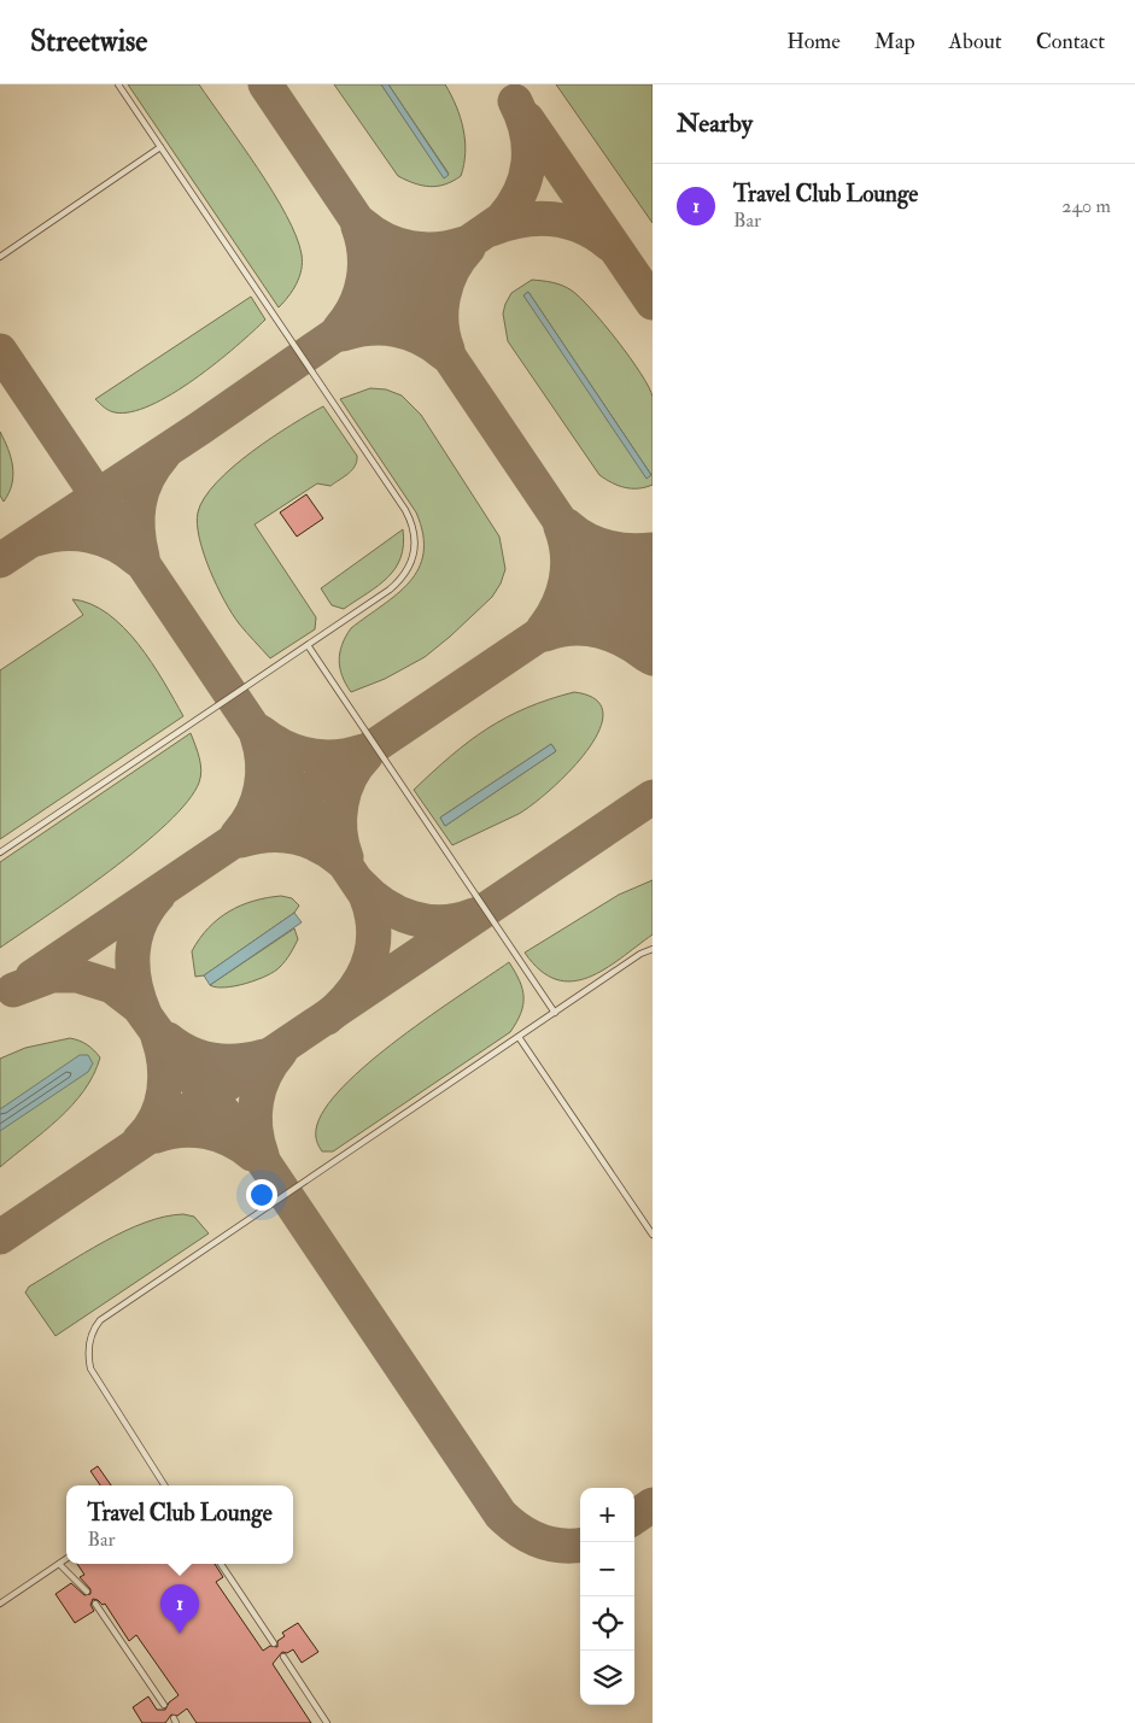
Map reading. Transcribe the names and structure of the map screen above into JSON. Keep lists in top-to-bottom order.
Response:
{
  "page": {
    "header": "Streetwise",
    "nav": [
      "Home",
      "Map",
      "About",
      "Contact"
    ],
    "heading": "Nearby",
    "list": [
      {
        "mark": "1",
        "name": "Travel Club Lounge",
        "note": "Bar",
        "value": "240 m"
      }
    ],
    "popup": ["Travel Club Lounge", "Bar"],
    "map_buttons": ["+", "−"],
    "pins": "1"
  }
}
